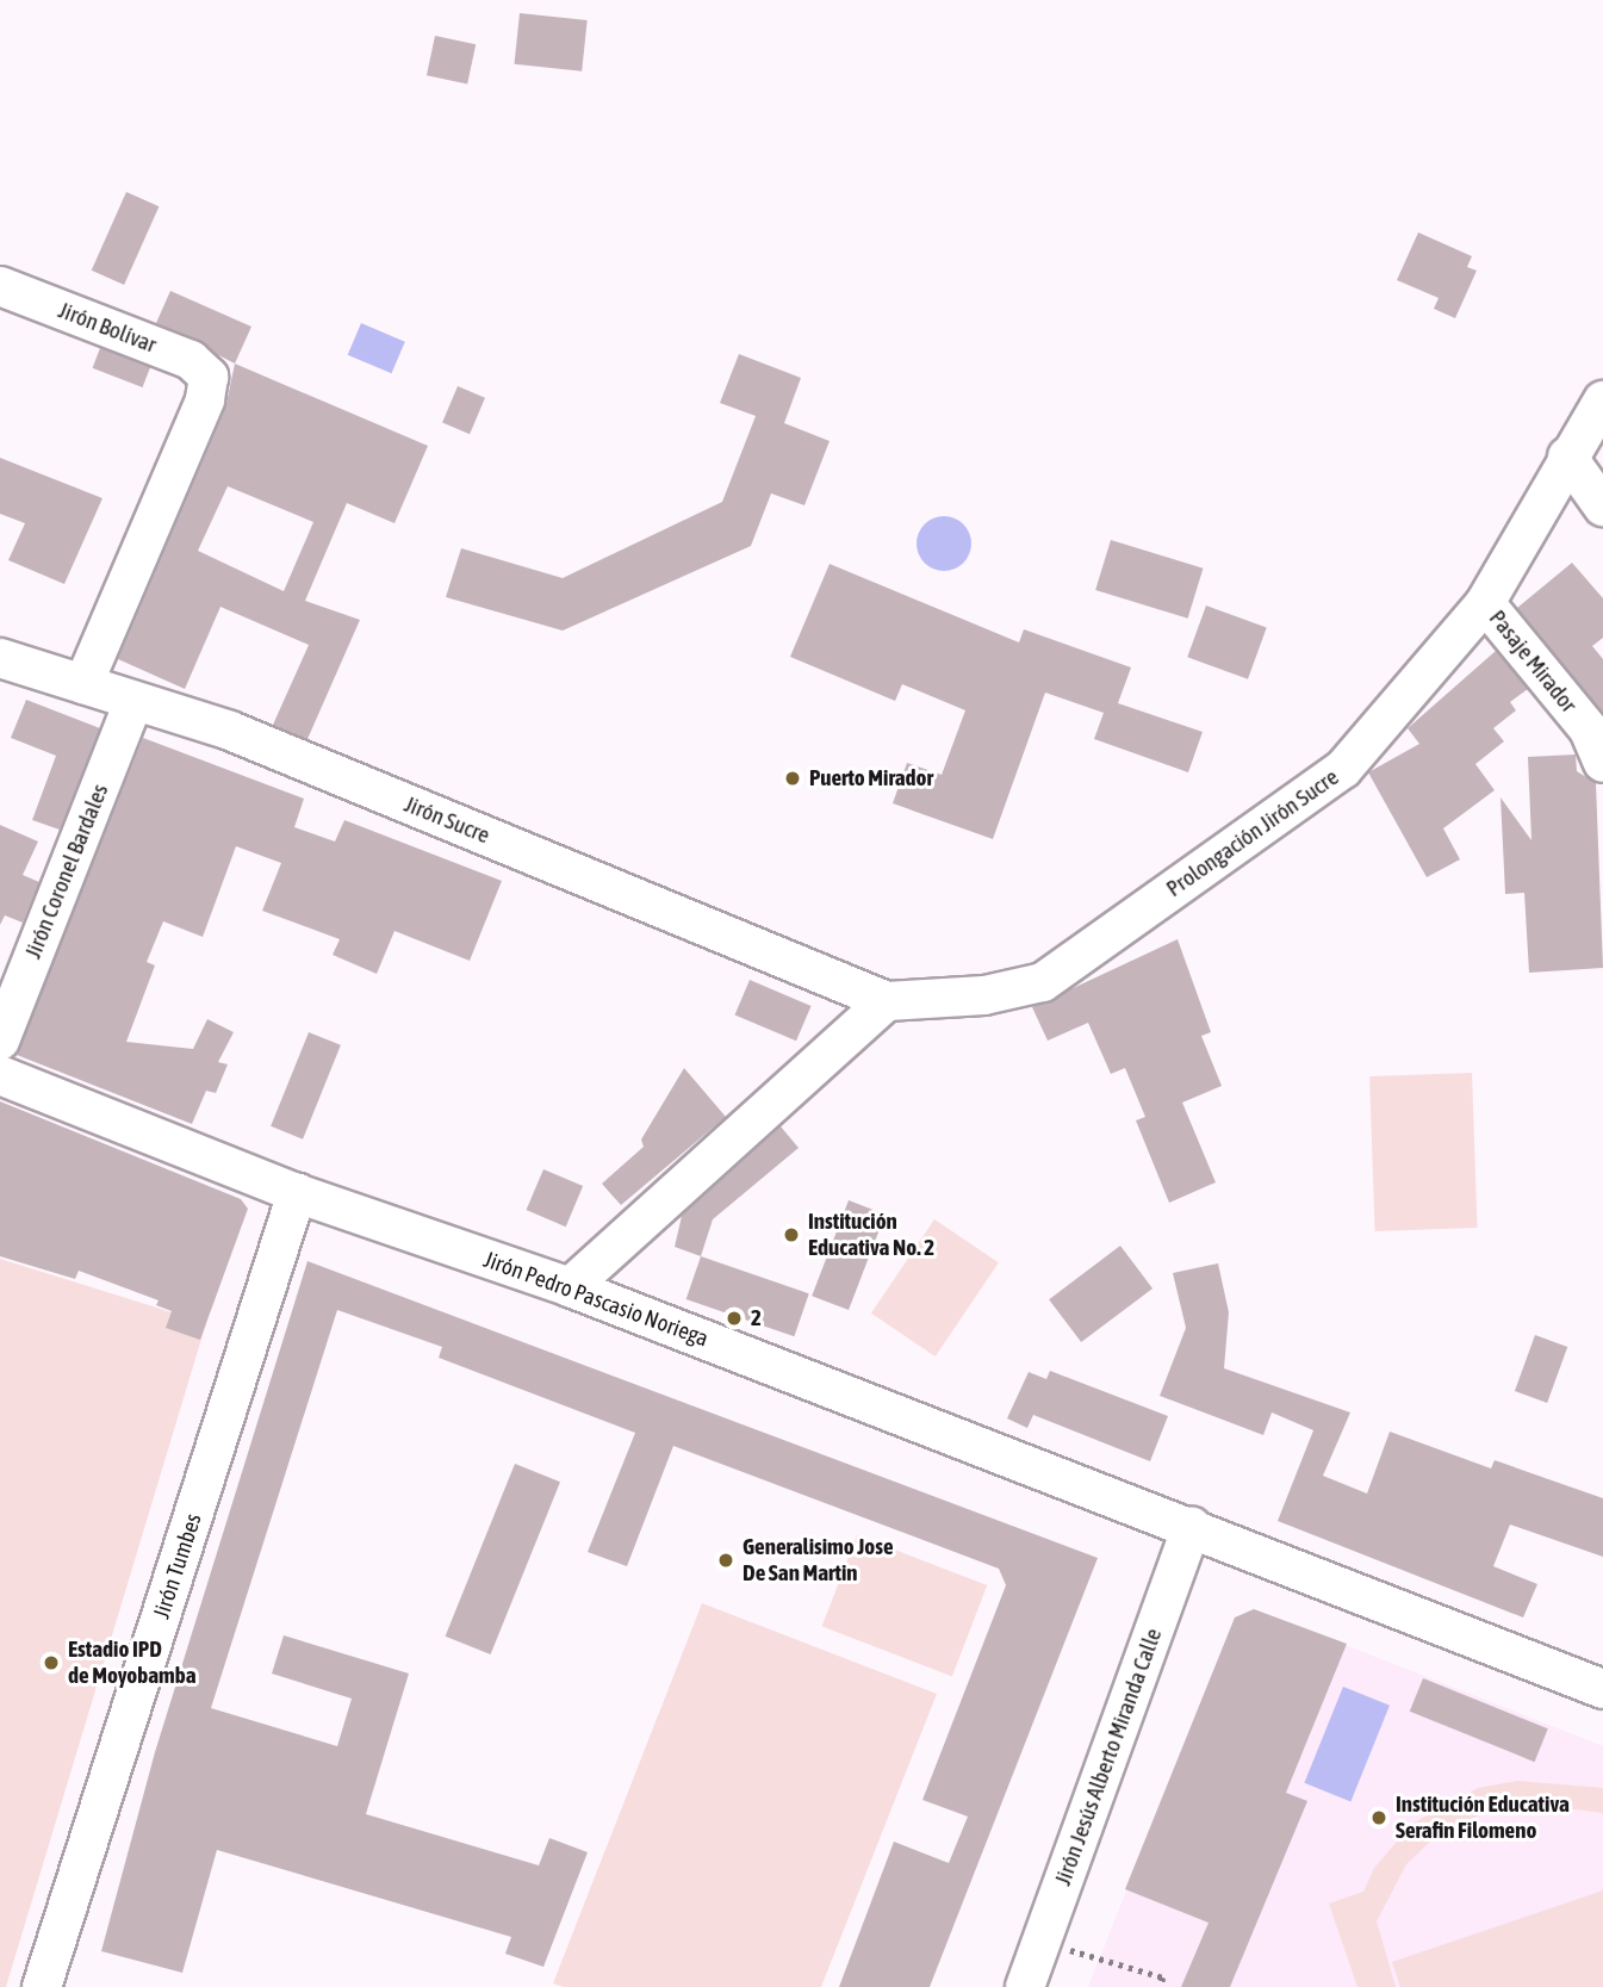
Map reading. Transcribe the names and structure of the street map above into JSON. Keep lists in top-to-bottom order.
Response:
{
  "streets": {
    "street": [
      "Jirón Bolívar",
      "Pasaje Mirador",
      "Jirón Sucre",
      "Prolongación Jirón Sucre",
      "Jirón Coronel Bardales",
      "Jirón Pedro Pascasio Noriega",
      "Jirón Tumbes",
      "Jirón Jesús Alberto Miranda Calle"
    ]
  },
  "crossings": [
    ["Jirón Bolívar", "Jirón Sucre"],
    ["Pasaje Mirador", "Prolongación Jirón Sucre"],
    ["Jirón Sucre", "Prolongación Jirón Sucre"],
    ["Jirón Sucre", "Jirón Coronel Bardales"],
    ["Jirón Pedro Pascasio Noriega", "Jirón Tumbes"],
    ["Jirón Pedro Pascasio Noriega", "Jirón Jesús Alberto Miranda Calle"]
  ],
  "places": [
    "Puerto Mirador",
    "Institución Educativa No. 2",
    "2",
    "Generalisimo Jose De San Martin",
    "Estadio IPD de Moyobamba",
    "Institución Educativa Serafin Filomeno"
  ]
}
